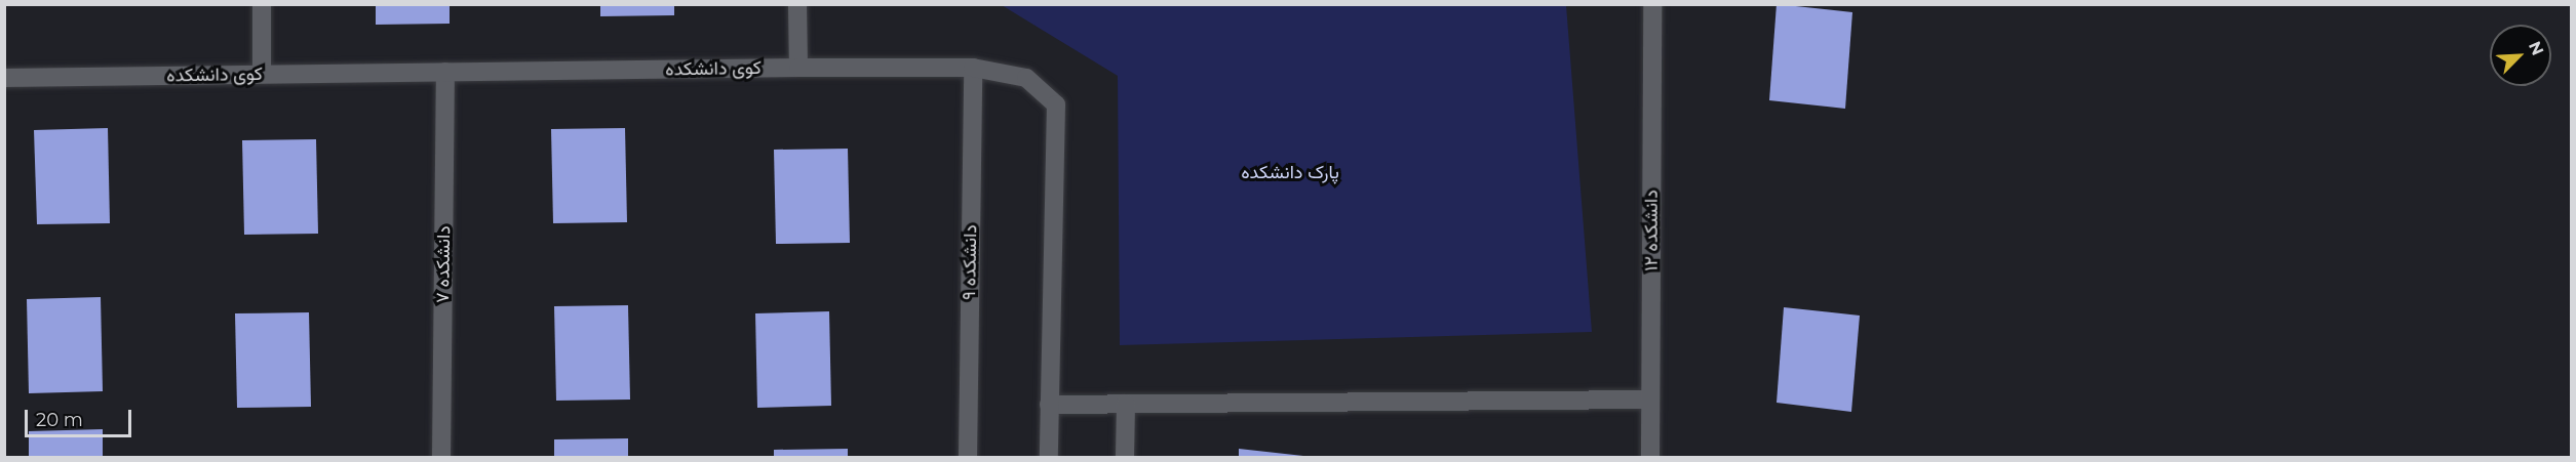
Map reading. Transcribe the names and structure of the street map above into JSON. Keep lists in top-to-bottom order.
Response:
{
  "streets": {
    "street": [
      "کوی دانشکده",
      "دانشکده ۱۲",
      "دانشکده ۹",
      "دانشکده ۷"
    ]
  },
  "crossings": [
    ["کوی دانشکده", "دانشکده ۹"],
    ["کوی دانشکده", "دانشکده ۷"]
  ],
  "parks": ["پارک دانشکده"],
  "scale_bar": "20 m",
  "north": "top right"
}
